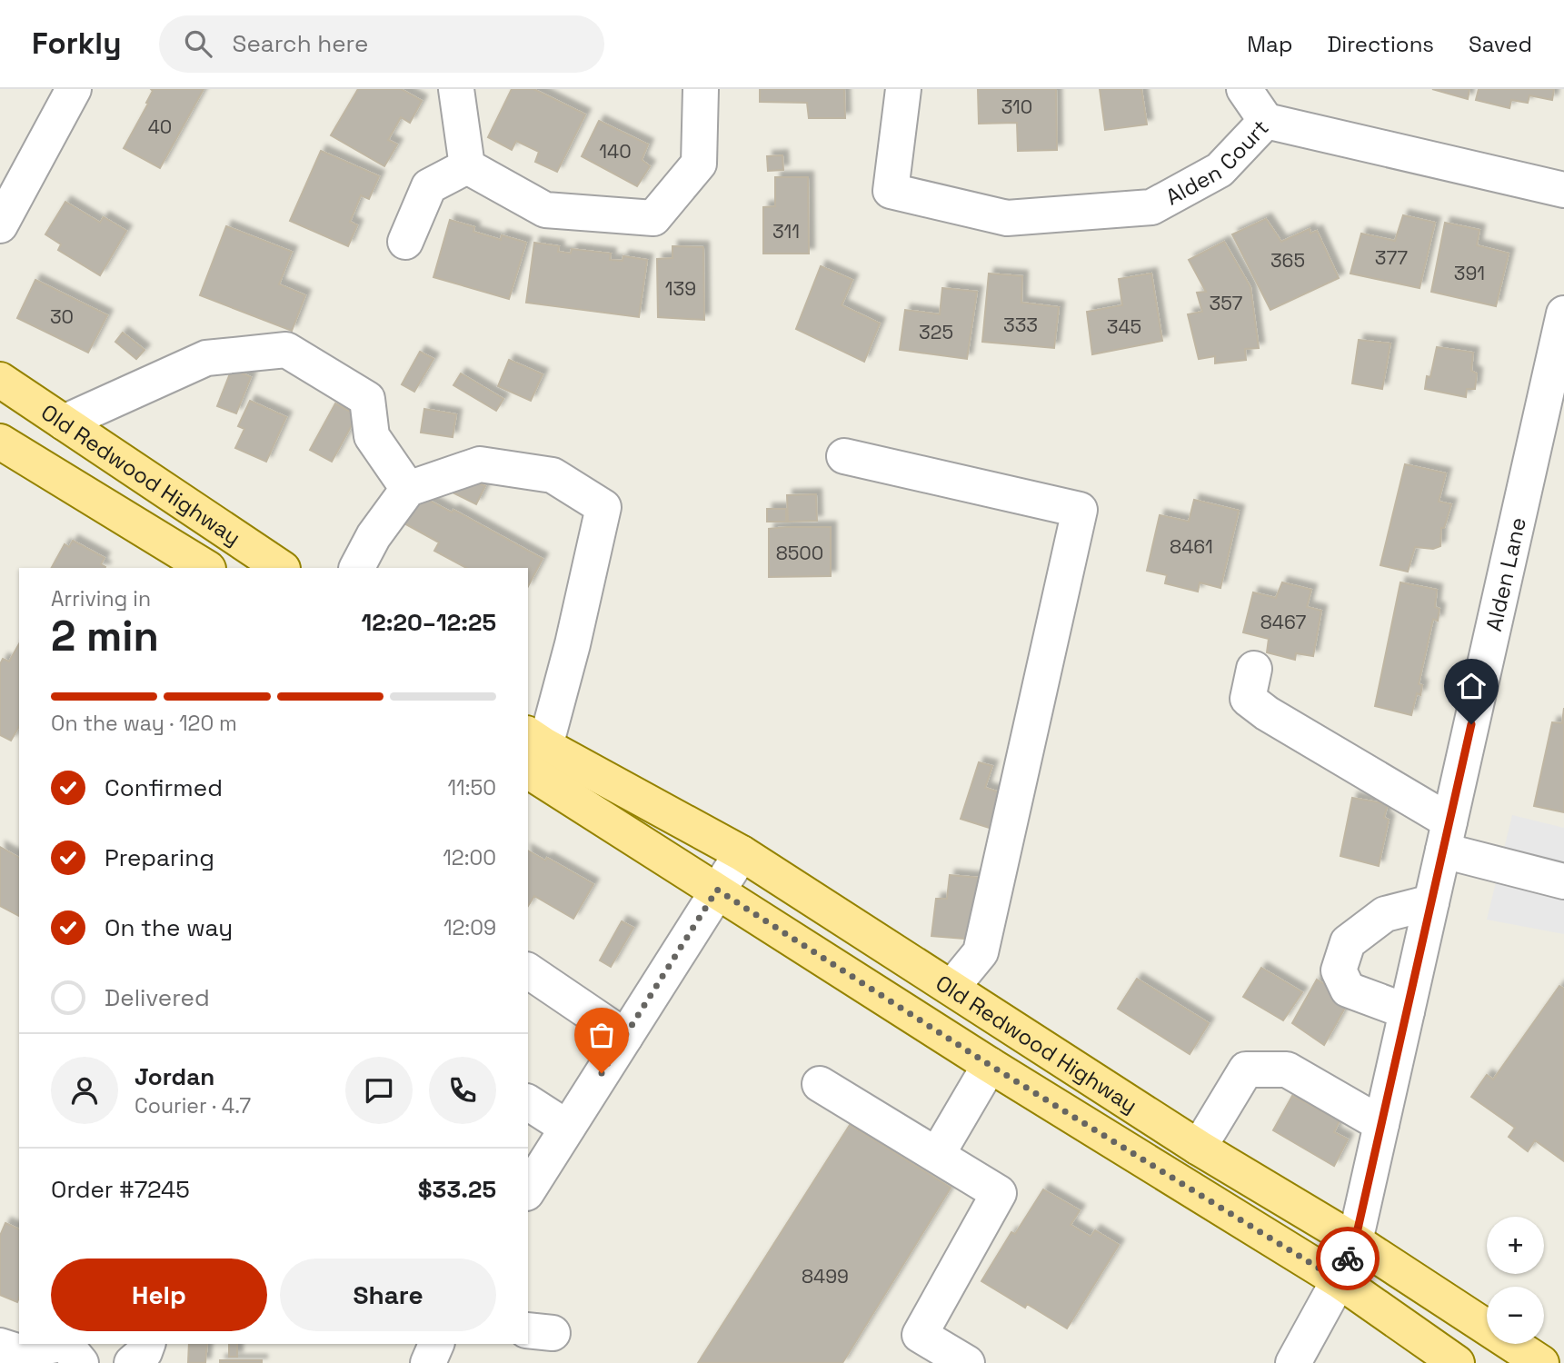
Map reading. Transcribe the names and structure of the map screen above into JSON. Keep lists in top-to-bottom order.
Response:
{
  "streets": {
    "main road": ["Old Redwood Highway"],
    "street": ["Alden Court", "Alden Lane"]
  },
  "crossings": [
    ["Old Redwood Highway", "Alden Lane"]
  ],
  "house_numbers": [
    "310",
    "40",
    "140",
    "311",
    "377",
    "365",
    "391",
    "139",
    "357",
    "30",
    "333",
    "345",
    "325",
    "8461",
    "8500",
    "8467",
    "8499"
  ],
  "page": {
    "header": "Forkly",
    "search": "Search here",
    "nav": ["Map", "Directions", "Saved"],
    "heading": ["2 min", "Arriving in", "12:20–12:25"],
    "panel": [
      "Jordan",
      "Courier · 4.7",
      "Order #7245",
      "$33.25"
    ],
    "bar": "On the way · 120 m",
    "list": [
      ["Confirmed", "11:50"],
      ["Preparing", "12:00"],
      ["On the way", "12:09"],
      "Delivered"
    ],
    "map_buttons": ["+", "−"],
    "buttons": ["Help", "Share"]
  }
}
